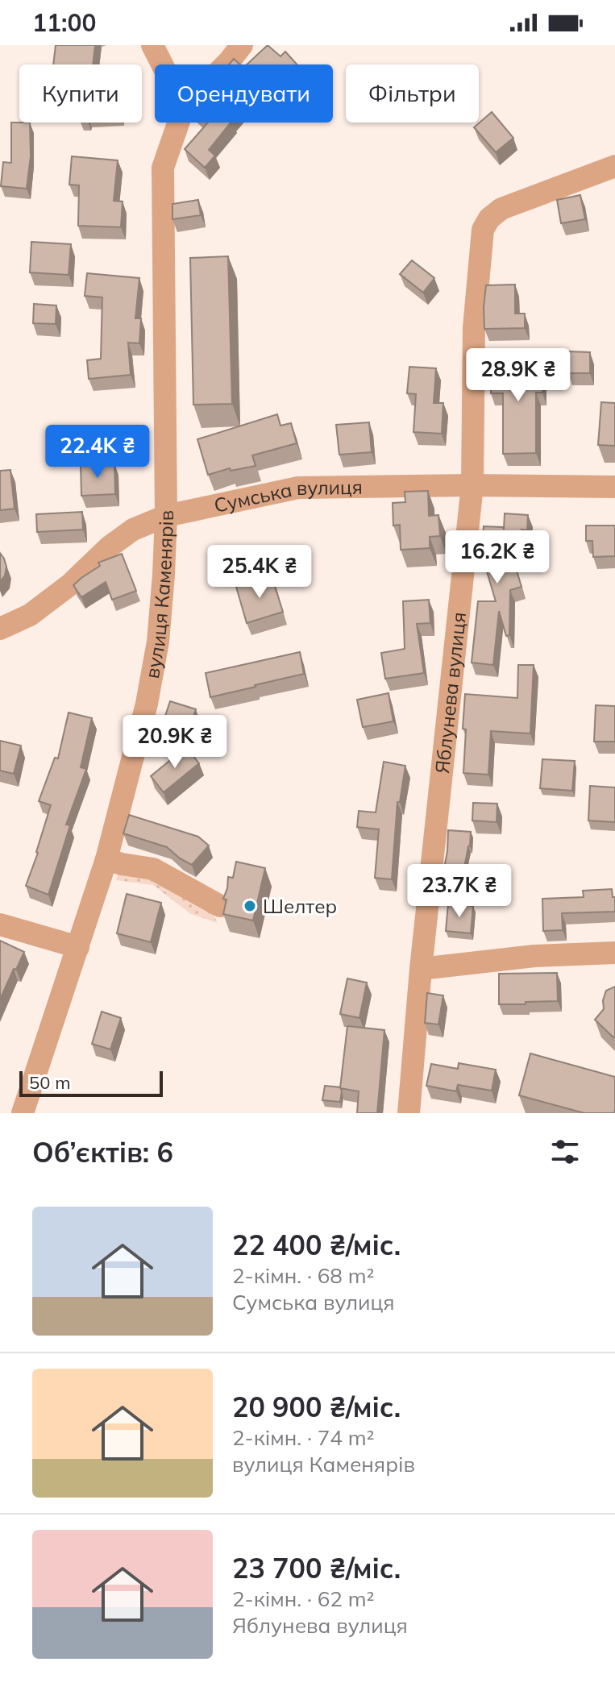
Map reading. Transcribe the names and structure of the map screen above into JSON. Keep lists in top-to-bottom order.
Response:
{
  "streets": {
    "street": ["Сумська вулиця", "вулиця Каменярів", "Яблунева вулиця"]
  },
  "crossings": [
    ["Сумська вулиця", "вулиця Каменярів"],
    ["Сумська вулиця", "Яблунева вулиця"]
  ],
  "places": ["Шелтер"],
  "scale_bar": "50 m",
  "page": {
    "status": "11:00",
    "chip": ["Купити", "Орендувати", "Фільтри"],
    "price": [
      "28.9K ₴",
      "22.4K ₴",
      "16.2K ₴",
      "25.4K ₴",
      "20.9K ₴",
      "23.7K ₴"
    ],
    "scale": "50 m",
    "heading": "Об’єктів: 6",
    "list": [
      {
        "name": "22 400 ₴/міс.",
        "note": "2-кімн. · 68 m² · Сумська вулиця"
      },
      {
        "name": "20 900 ₴/міс.",
        "note": "2-кімн. · 74 m² · вулиця Каменярів"
      },
      {
        "name": "23 700 ₴/міс.",
        "note": "2-кімн. · 62 m² · Яблунева вулиця"
      }
    ]
  }
}
